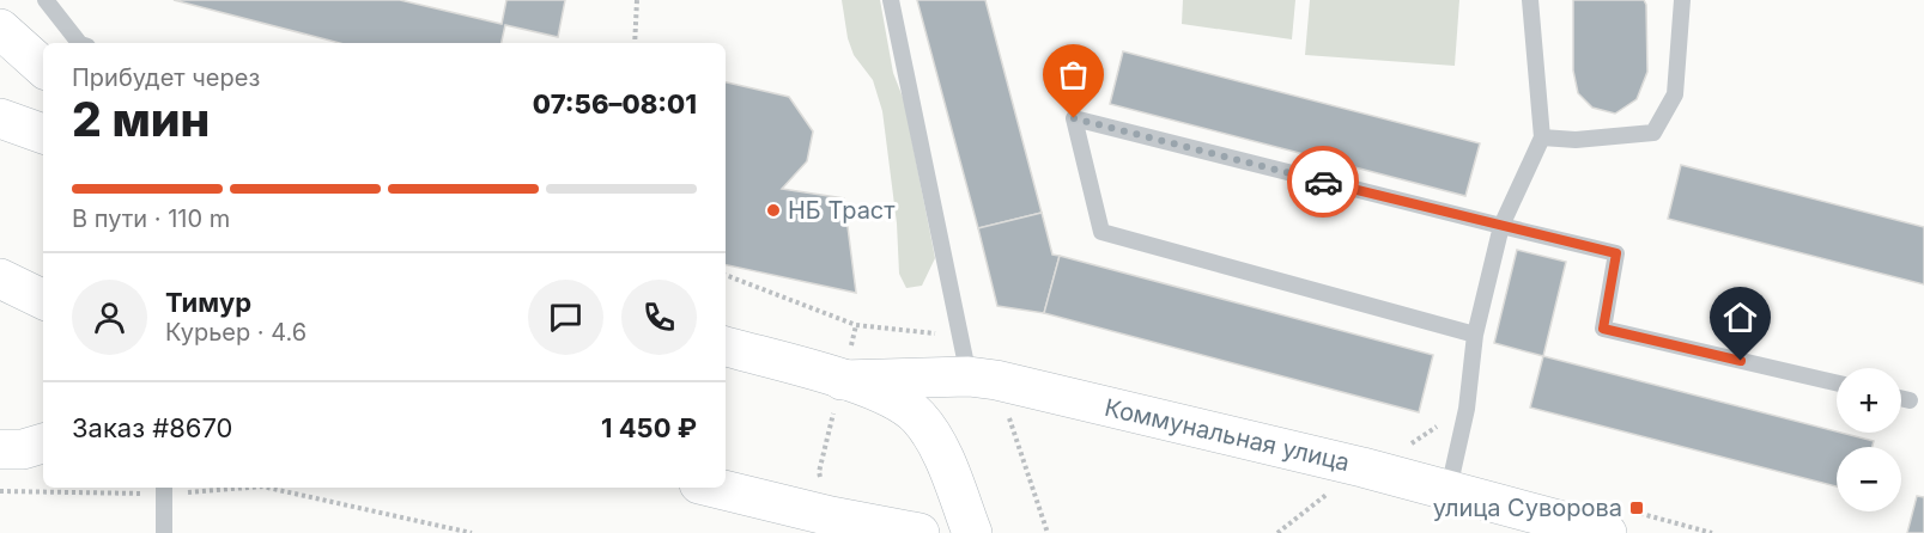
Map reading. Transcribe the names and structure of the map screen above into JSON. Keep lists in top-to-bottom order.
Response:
{
  "streets": {
    "main road": ["Коммунальная улица"]
  },
  "places": {
    "other": ["НБ Траст"],
    "transit": ["улица Суворова"]
  },
  "page": {
    "heading": ["2 мин", "Прибудет через", "07:56–08:01"],
    "panel": [
      "Тимур",
      "Курьер · 4.6",
      "Заказ #8670",
      "1 450 ₽"
    ],
    "bar": "В пути · 110 m",
    "map_buttons": ["+", "−"]
  }
}
